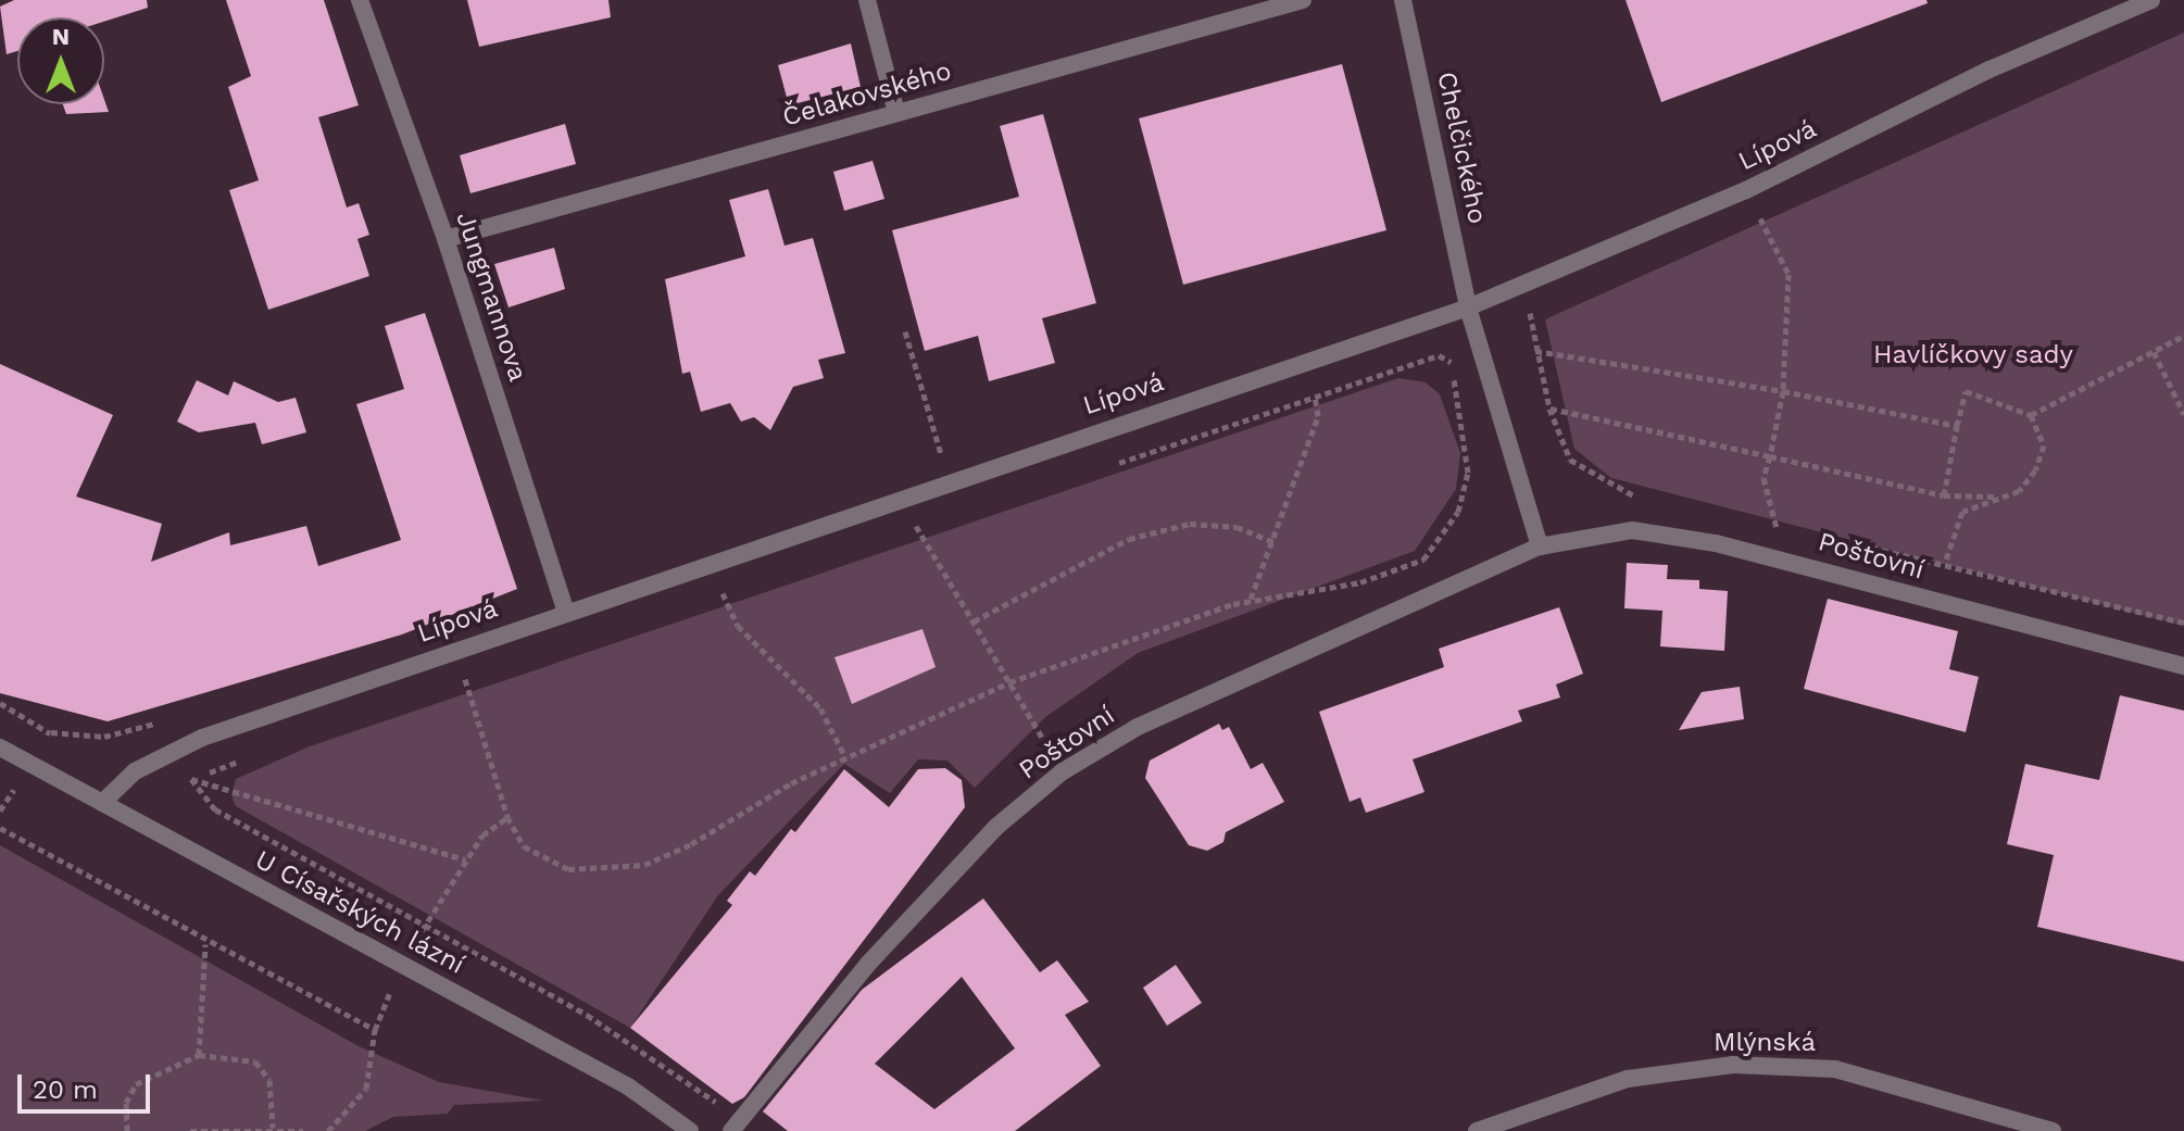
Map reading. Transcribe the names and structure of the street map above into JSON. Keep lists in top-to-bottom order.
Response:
{
  "streets": {
    "street": [
      "Čelakovského",
      "Lípová",
      "Chelčického",
      "Jungmannova",
      "Poštovní",
      "U Císařských lázní",
      "Mlýnská"
    ]
  },
  "crossings": [
    ["Čelakovského", "Jungmannova"],
    ["Lípová", "Chelčického"],
    ["Lípová", "Jungmannova"],
    ["Lípová", "U Císařských lázní"]
  ],
  "parks": ["Havlíčkovy sady"],
  "scale_bar": "20 m",
  "north": "top"
}
